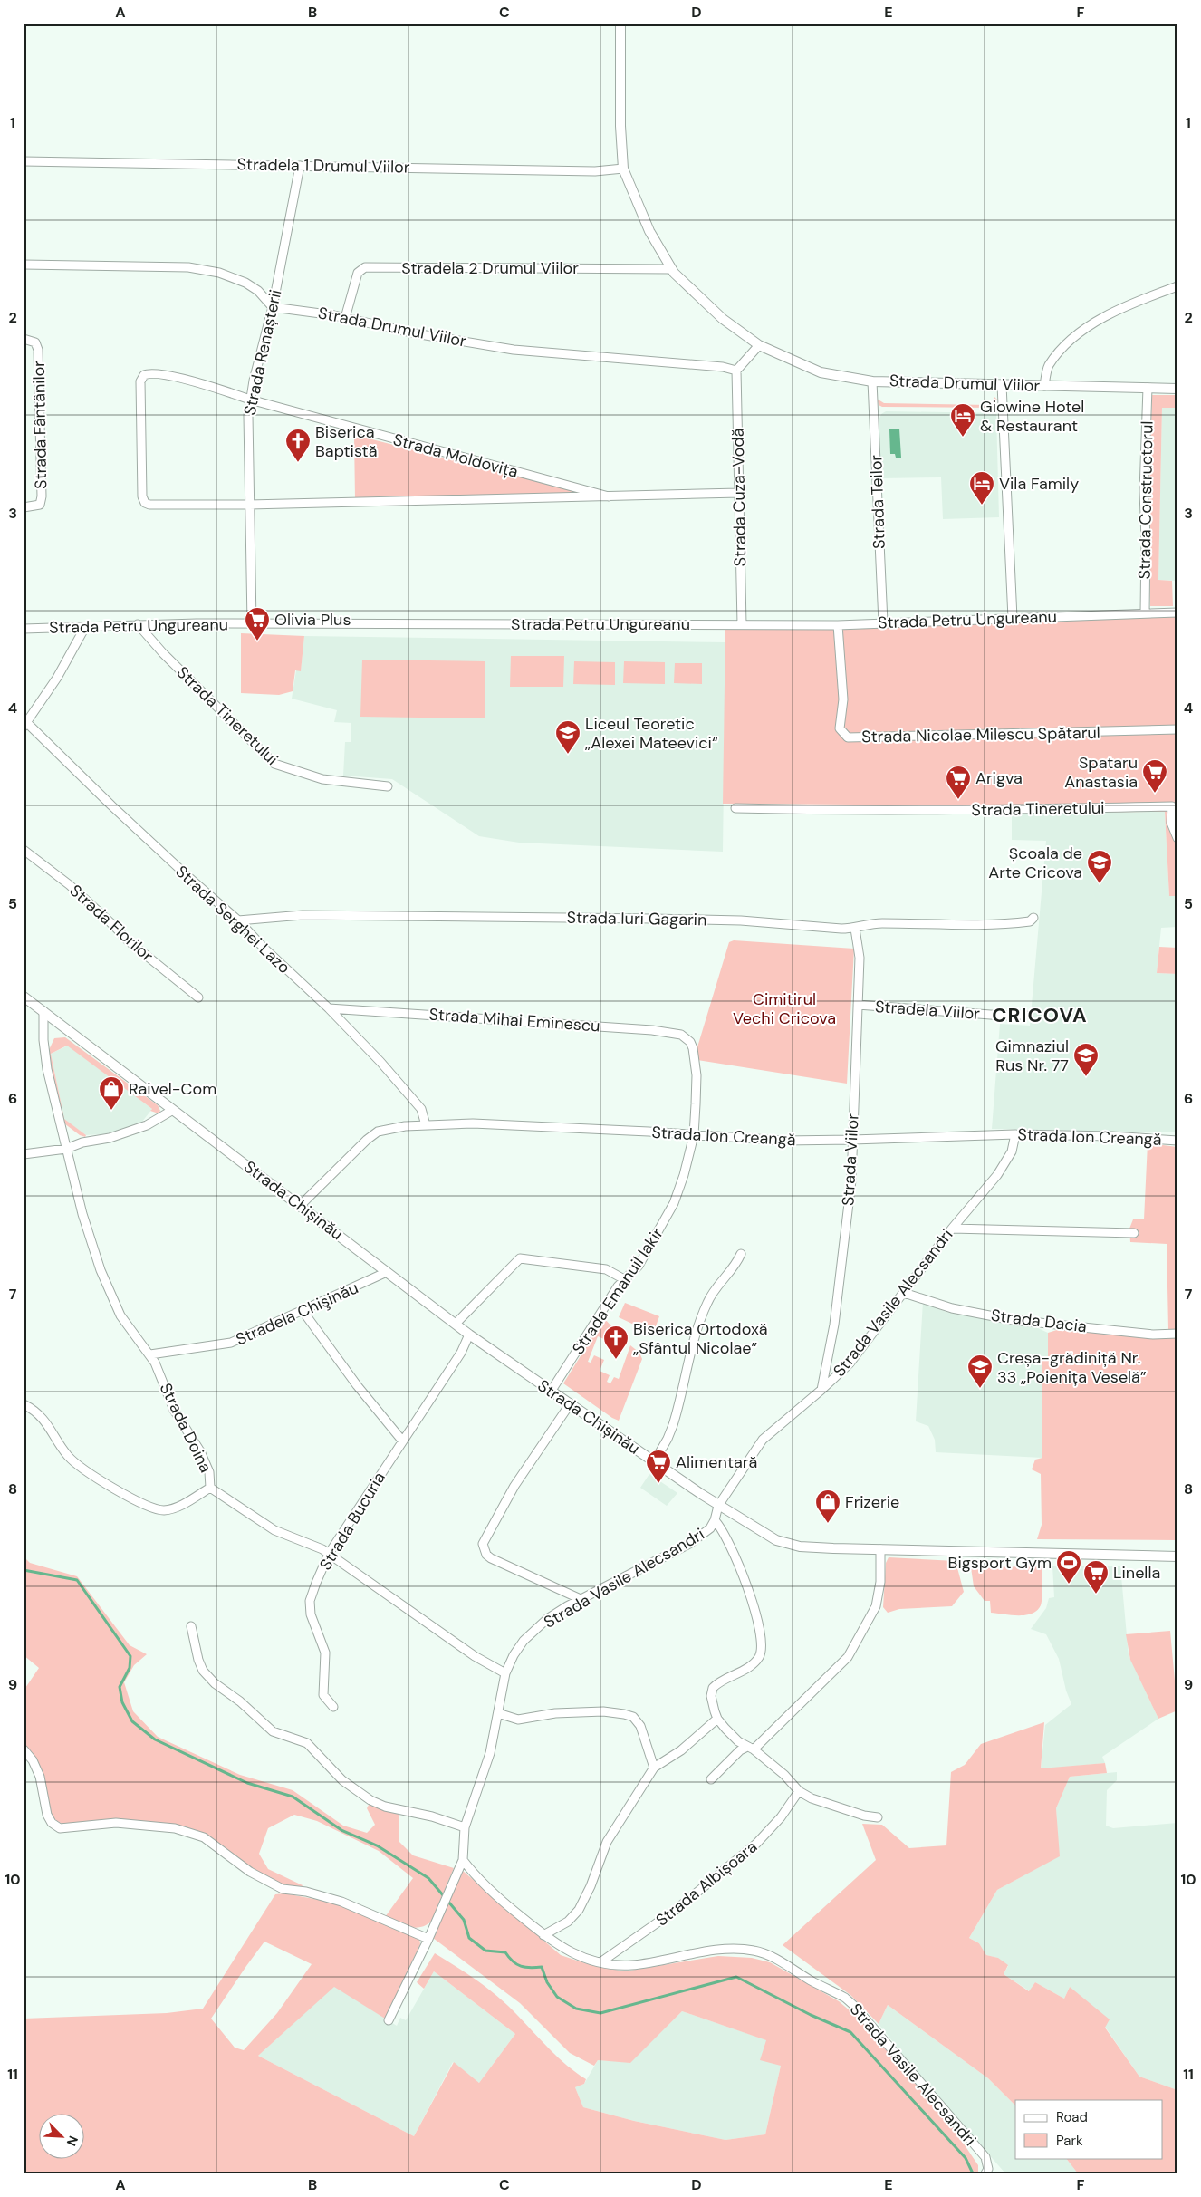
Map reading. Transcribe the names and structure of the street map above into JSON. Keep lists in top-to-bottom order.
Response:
{
  "streets": {
    "street": [
      "Stradela 1 Drumul Viilor",
      "Stradela 2 Drumul Viilor",
      "Strada Drumul Viilor",
      "Strada Renașterii",
      "Strada Fântânilor",
      "Strada Moldovița",
      "Strada Cuza-Vodă",
      "Strada Constructorul",
      "Strada Teilor",
      "Strada Petru Ungureanu",
      "Strada Tineretului",
      "Strada Nicolae Milescu Spătarul",
      "Strada Iuri Gagarin",
      "Strada Serghei Lazo",
      "Strada Florilor",
      "Stradela Viilor",
      "Strada Mihai Eminescu",
      "Strada Ion Creangă",
      "Strada Viilor",
      "Strada Chișinău",
      "Strada Emanuil Iakir",
      "Strada Vasile Alecsandri",
      "Stradela Chişinău",
      "Strada Dacia",
      "Strada Doina",
      "Strada Bucuria",
      "Strada Albișoara"
    ]
  },
  "crossings": [
    ["Stradela 1 Drumul Viilor", "Strada Drumul Viilor"],
    ["Stradela 1 Drumul Viilor", "Strada Renașterii"],
    ["Stradela 2 Drumul Viilor", "Strada Drumul Viilor"],
    ["Strada Drumul Viilor", "Strada Renașterii"],
    ["Strada Drumul Viilor", "Strada Cuza-Vodă"],
    ["Strada Drumul Viilor", "Strada Constructorul"],
    ["Strada Drumul Viilor", "Strada Teilor"],
    ["Strada Renașterii", "Strada Moldovița"],
    ["Strada Renașterii", "Strada Petru Ungureanu"],
    ["Strada Moldovița", "Strada Cuza-Vodă"],
    ["Strada Cuza-Vodă", "Strada Petru Ungureanu"],
    ["Strada Constructorul", "Strada Petru Ungureanu"],
    ["Strada Teilor", "Strada Petru Ungureanu"],
    ["Strada Petru Ungureanu", "Strada Tineretului"],
    ["Strada Petru Ungureanu", "Strada Nicolae Milescu Spătarul"],
    ["Strada Iuri Gagarin", "Strada Serghei Lazo"],
    ["Strada Iuri Gagarin", "Strada Viilor"],
    ["Strada Serghei Lazo", "Strada Mihai Eminescu"],
    ["Strada Serghei Lazo", "Strada Ion Creangă"],
    ["Stradela Viilor", "Strada Viilor"],
    ["Strada Mihai Eminescu", "Strada Emanuil Iakir"],
    ["Strada Ion Creangă", "Strada Viilor"],
    ["Strada Ion Creangă", "Strada Chișinău"],
    ["Strada Ion Creangă", "Strada Emanuil Iakir"],
    ["Strada Ion Creangă", "Strada Vasile Alecsandri"],
    ["Strada Viilor", "Strada Vasile Alecsandri"],
    ["Strada Chișinău", "Strada Emanuil Iakir"],
    ["Strada Chișinău", "Strada Vasile Alecsandri"],
    ["Strada Chișinău", "Stradela Chişinău"],
    ["Strada Chișinău", "Strada Doina"],
    ["Strada Chișinău", "Strada Bucuria"],
    ["Strada Vasile Alecsandri", "Strada Dacia"],
    ["Strada Vasile Alecsandri", "Strada Doina"],
    ["Strada Vasile Alecsandri", "Strada Albișoara"],
    ["Stradela Chişinău", "Strada Doina"],
    ["Strada Doina", "Strada Bucuria"]
  ],
  "districts": ["CRICOVA"],
  "parks": ["Cimitirul Vechi Cricova"],
  "places": {
    "hotel": ["Giowine Hotel & Restaurant", "Vila Family"],
    "church": ["Biserica Baptistă", "Biserica Ortodoxă „Sfântul Nicolae”"],
    "supermarket": [
      "Olivia Plus",
      "Spataru Anastasia",
      "Arigva",
      "Alimentară",
      "Linella"
    ],
    "school or university": [
      "Liceul Teoretic „Alexei Mateevici“",
      "Școala de Arte Cricova",
      "Gimnaziul Rus Nr. 77",
      "Creșa-grădiniță Nr. 33 „Poienița Veselă”"
    ],
    "shop": ["Raivel-Com", "Frizerie"],
    "sports": ["Bigsport Gym"]
  },
  "legend": ["Road", "Park"],
  "north": "bottom right",
  "grid": {
    "columns": [
      "A",
      "B",
      "C",
      "D",
      "E",
      "F"
    ],
    "rows": [
      "1",
      "2",
      "3",
      "4",
      "5",
      "6",
      "7",
      "8",
      "9",
      "10",
      "11"
    ]
  }
}
